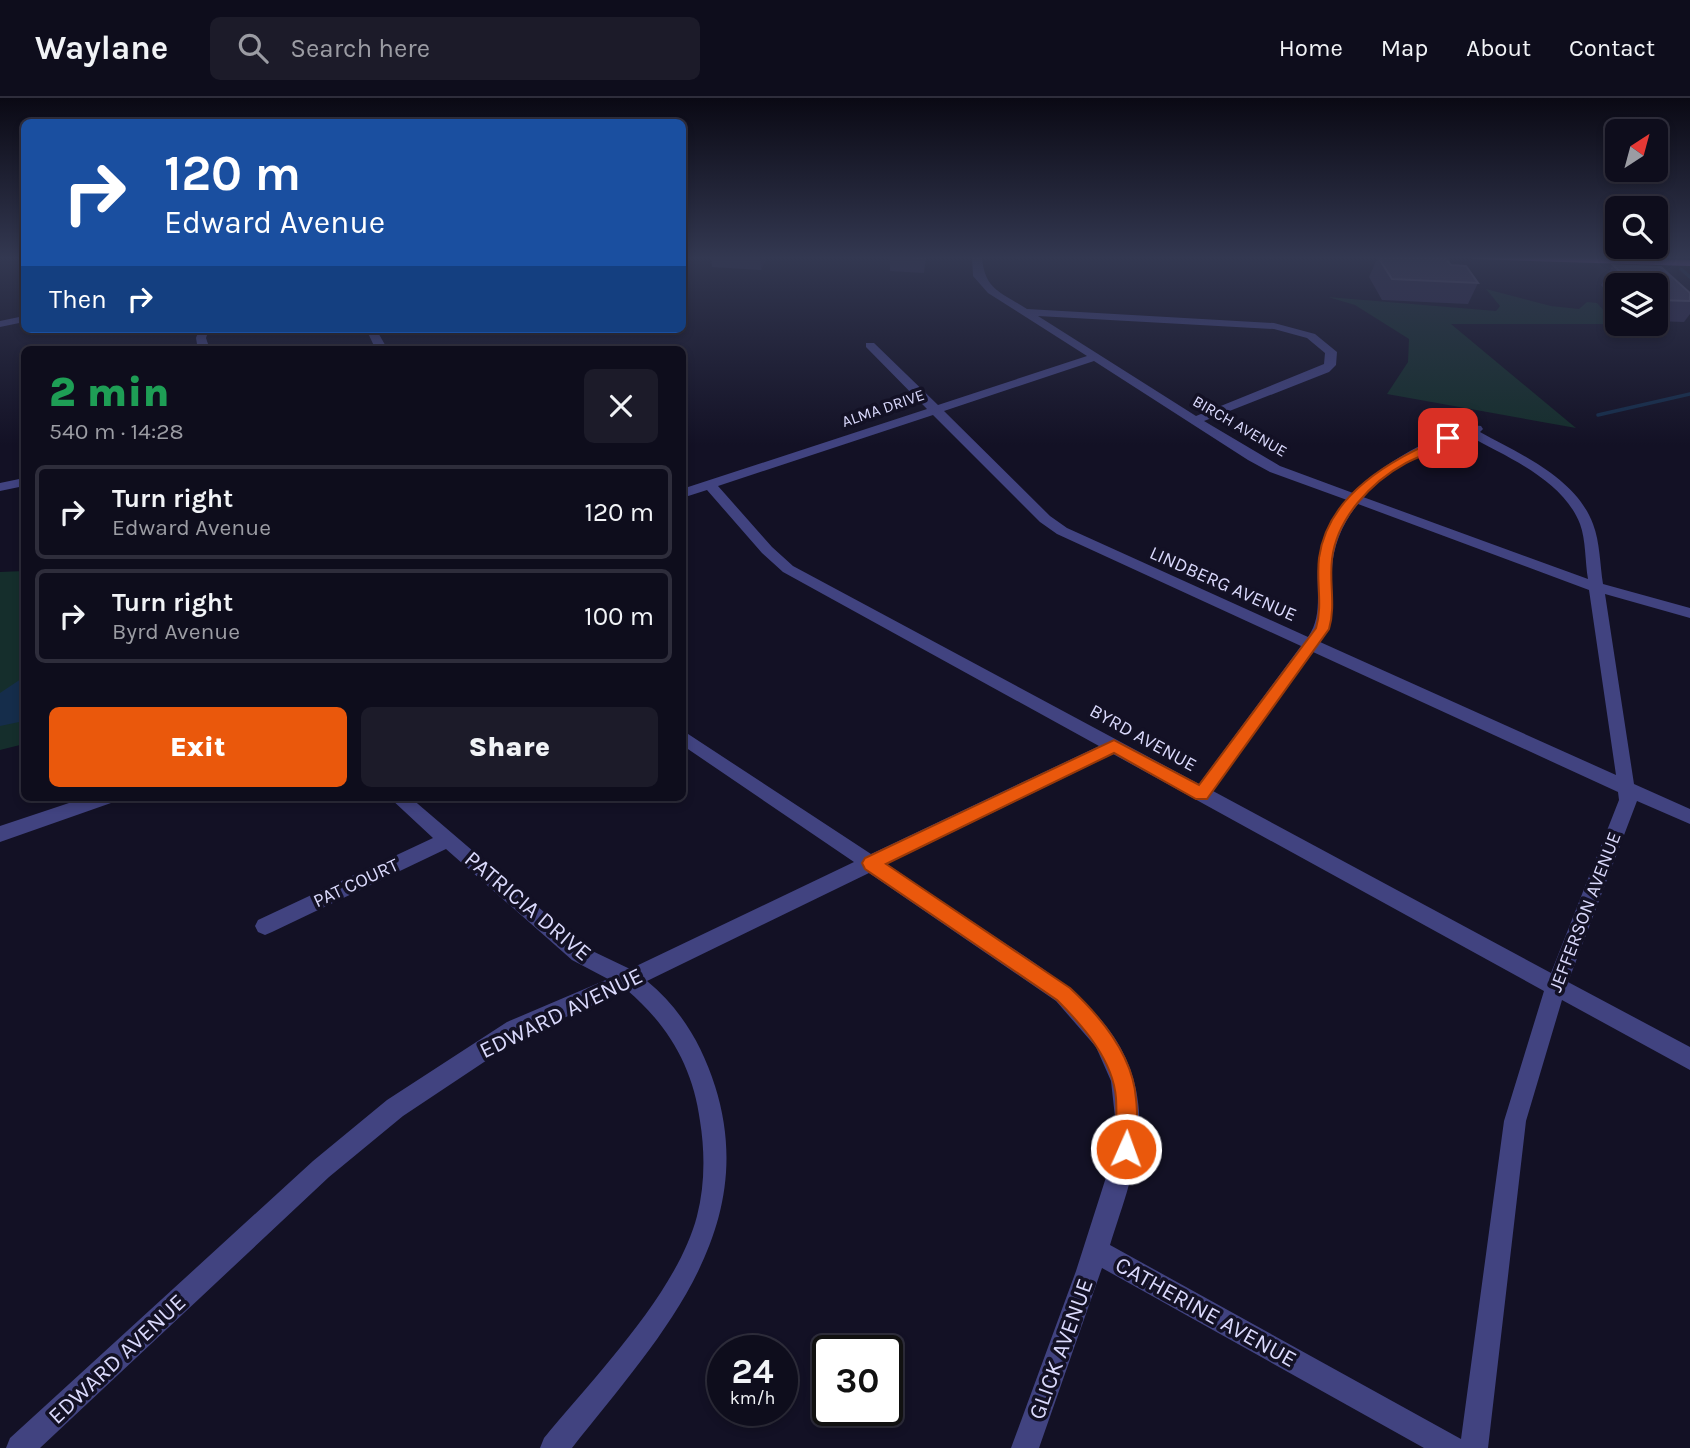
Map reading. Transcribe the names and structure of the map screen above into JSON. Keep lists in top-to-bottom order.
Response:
{
  "streets": {
    "street": [
      "ALMA DRIVE",
      "BIRCH AVENUE",
      "LINDBERG AVENUE",
      "BYRD AVENUE",
      "PAT COURT",
      "PATRICIA DRIVE",
      "JEFFERSON AVENUE",
      "EDWARD AVENUE",
      "CATHERINE AVENUE",
      "GLICK AVENUE"
    ]
  },
  "crossings": [
    ["ALMA DRIVE", "BIRCH AVENUE"],
    ["ALMA DRIVE", "LINDBERG AVENUE"],
    ["ALMA DRIVE", "BYRD AVENUE"],
    ["BIRCH AVENUE", "JEFFERSON AVENUE"],
    ["LINDBERG AVENUE", "JEFFERSON AVENUE"],
    ["BYRD AVENUE", "JEFFERSON AVENUE"],
    ["BYRD AVENUE", "EDWARD AVENUE"],
    ["PAT COURT", "PATRICIA DRIVE"],
    ["PATRICIA DRIVE", "EDWARD AVENUE"],
    ["EDWARD AVENUE", "CATHERINE AVENUE"],
    ["CATHERINE AVENUE", "GLICK AVENUE"]
  ],
  "north": "top right",
  "page": {
    "header": "Waylane",
    "search": "Search here",
    "nav": [
      "Home",
      "Map",
      "About",
      "Contact"
    ],
    "turn": ["120 m", "Edward Avenue"],
    "then": "Then",
    "heading": ["2 min", "540 m · 14:28"],
    "list": [
      {
        "name": "Turn right",
        "note": "Edward Avenue",
        "value": "120 m"
      },
      {
        "name": "Turn right",
        "note": "Byrd Avenue",
        "value": "100 m"
      }
    ],
    "buttons": ["Exit", "Share"],
    "speed": "24 km/h",
    "limit": "30"
  }
}
